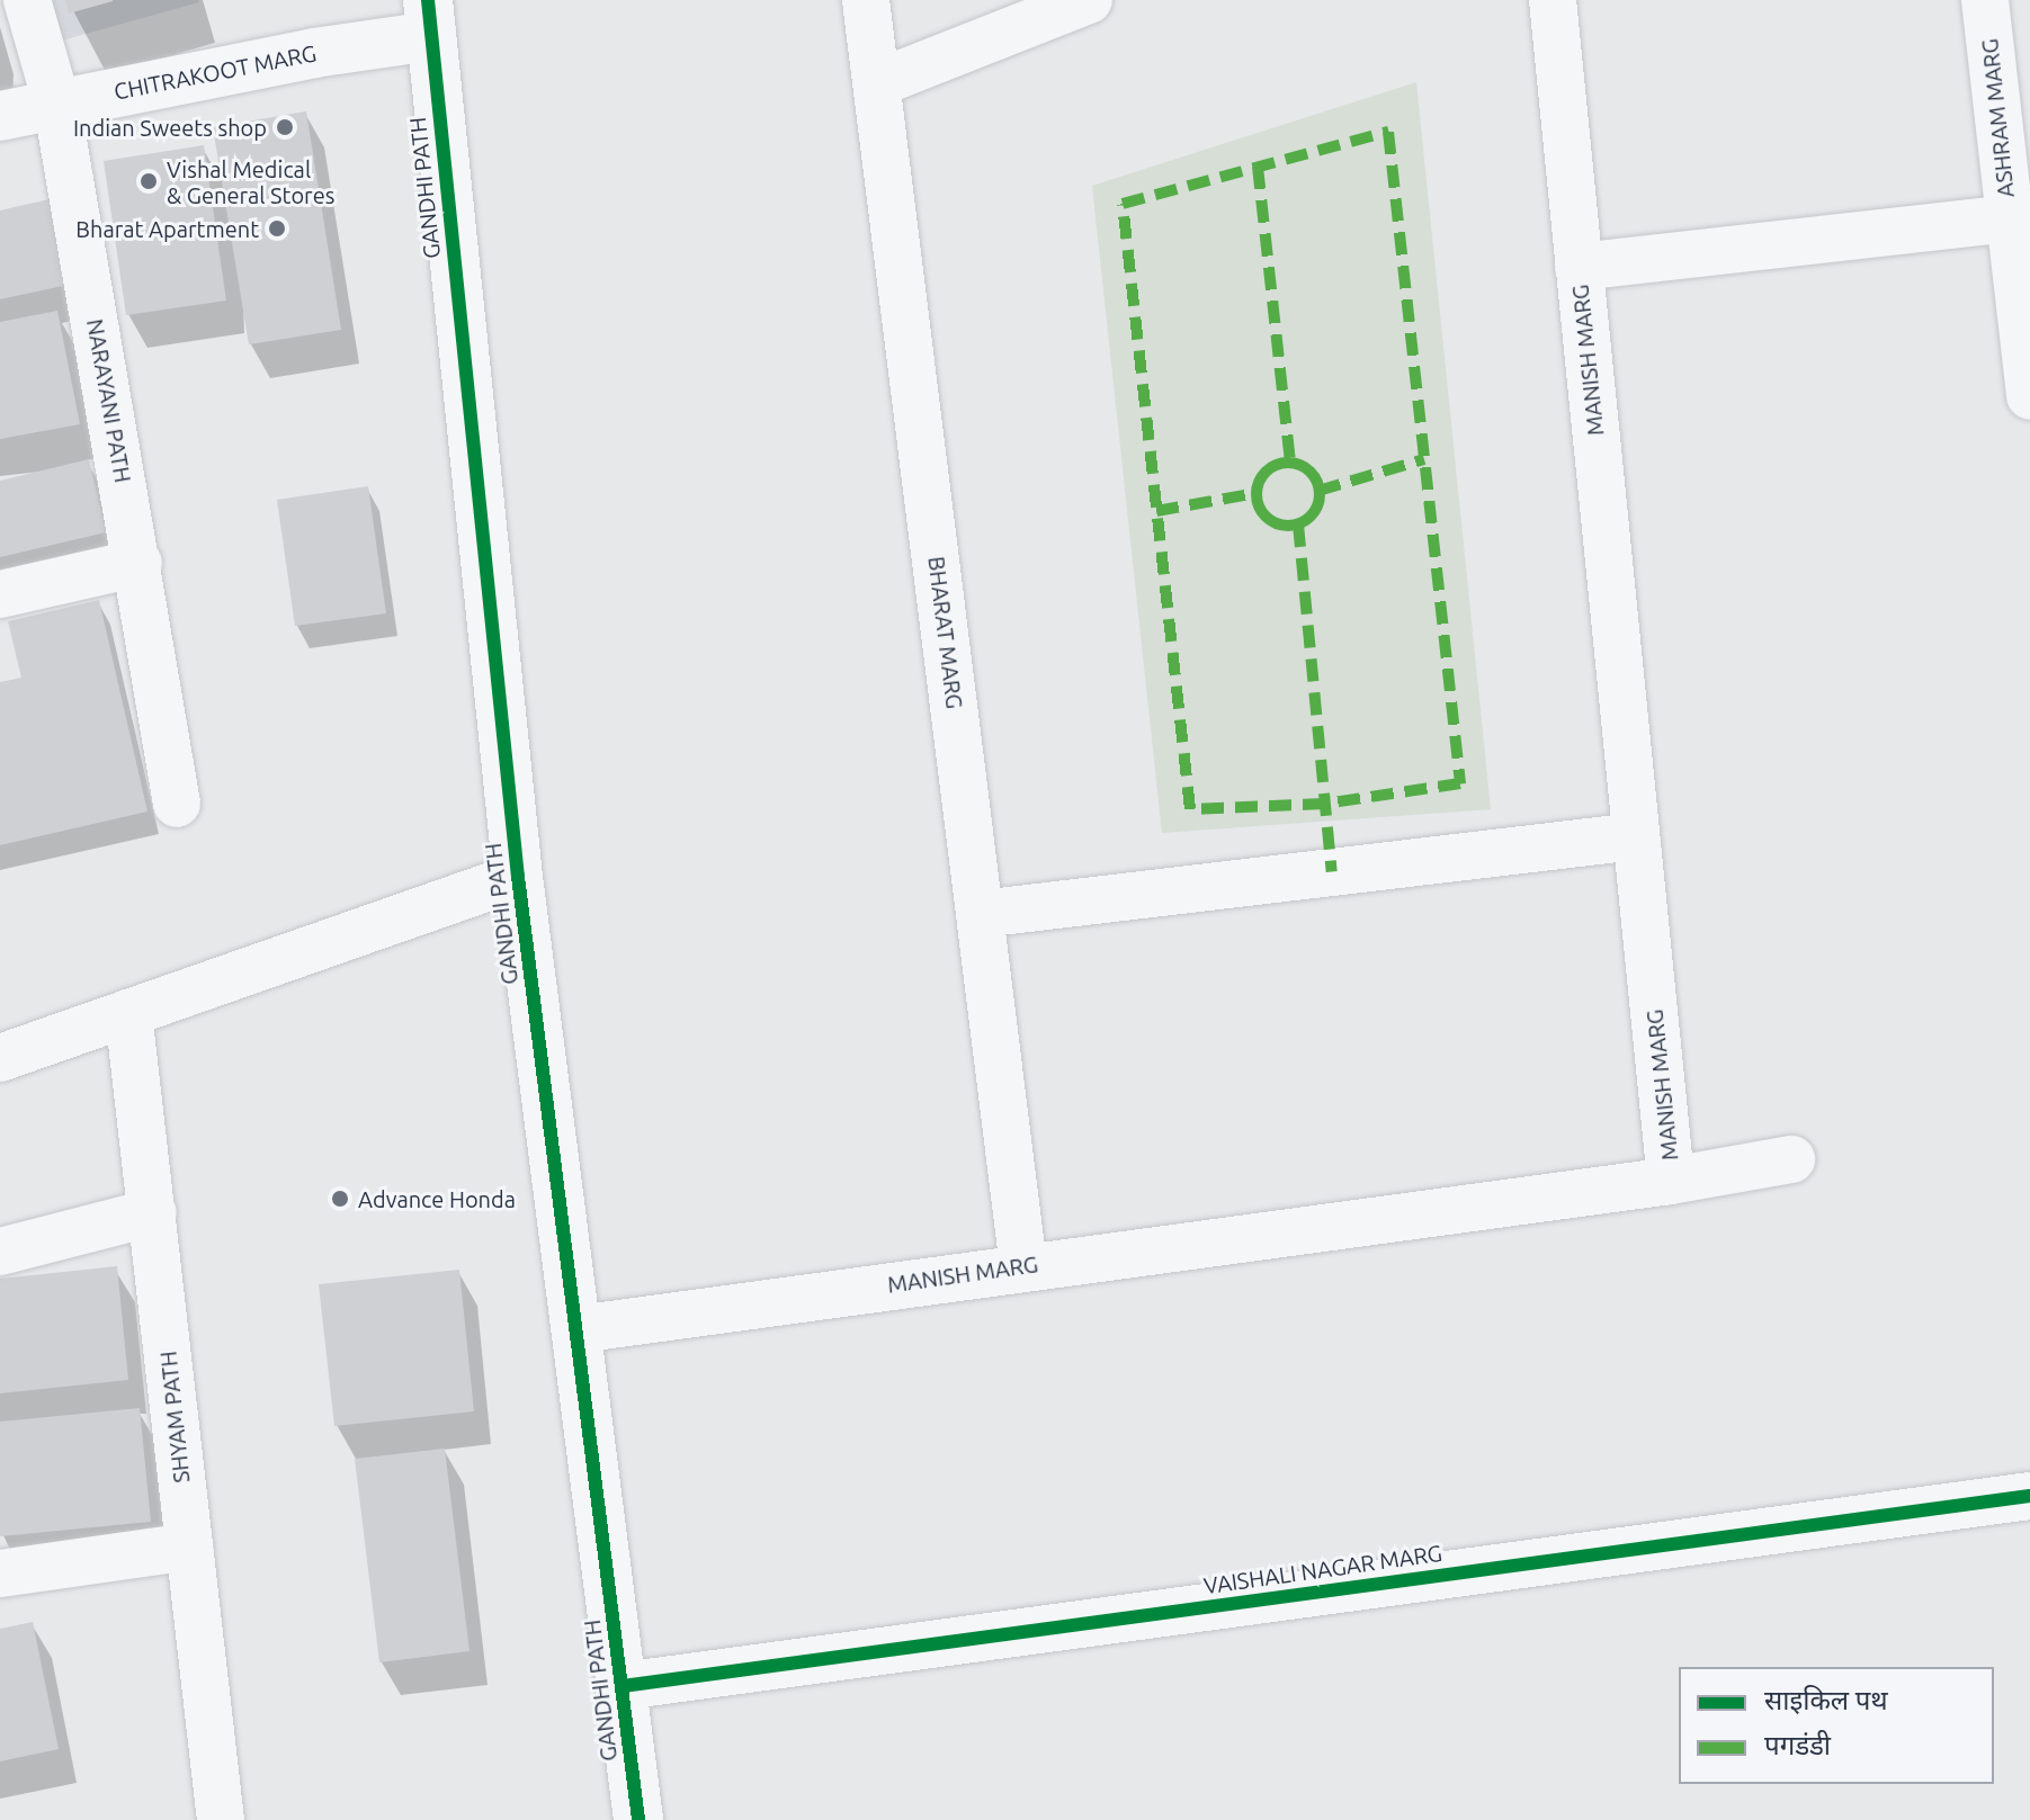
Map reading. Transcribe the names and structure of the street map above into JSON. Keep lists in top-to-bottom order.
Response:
{
  "streets": {
    "street": [
      "CHITRAKOOT MARG",
      "ASHRAM MARG",
      "GANDHI PATH",
      "MANISH MARG",
      "NARAYANI PATH",
      "BHARAT MARG",
      "SHYAM PATH",
      "VAISHALI NAGAR MARG"
    ]
  },
  "crossings": [
    ["CHITRAKOOT MARG", "GANDHI PATH"],
    ["CHITRAKOOT MARG", "NARAYANI PATH"],
    ["GANDHI PATH", "MANISH MARG"],
    ["GANDHI PATH", "VAISHALI NAGAR MARG"],
    ["MANISH MARG", "BHARAT MARG"]
  ],
  "places": [
    "Indian Sweets shop",
    "Vishal Medical & General Stores",
    "Bharat Apartment",
    "Advance Honda"
  ],
  "legend": ["साइकिल पथ", "पगडंडी"]
}
